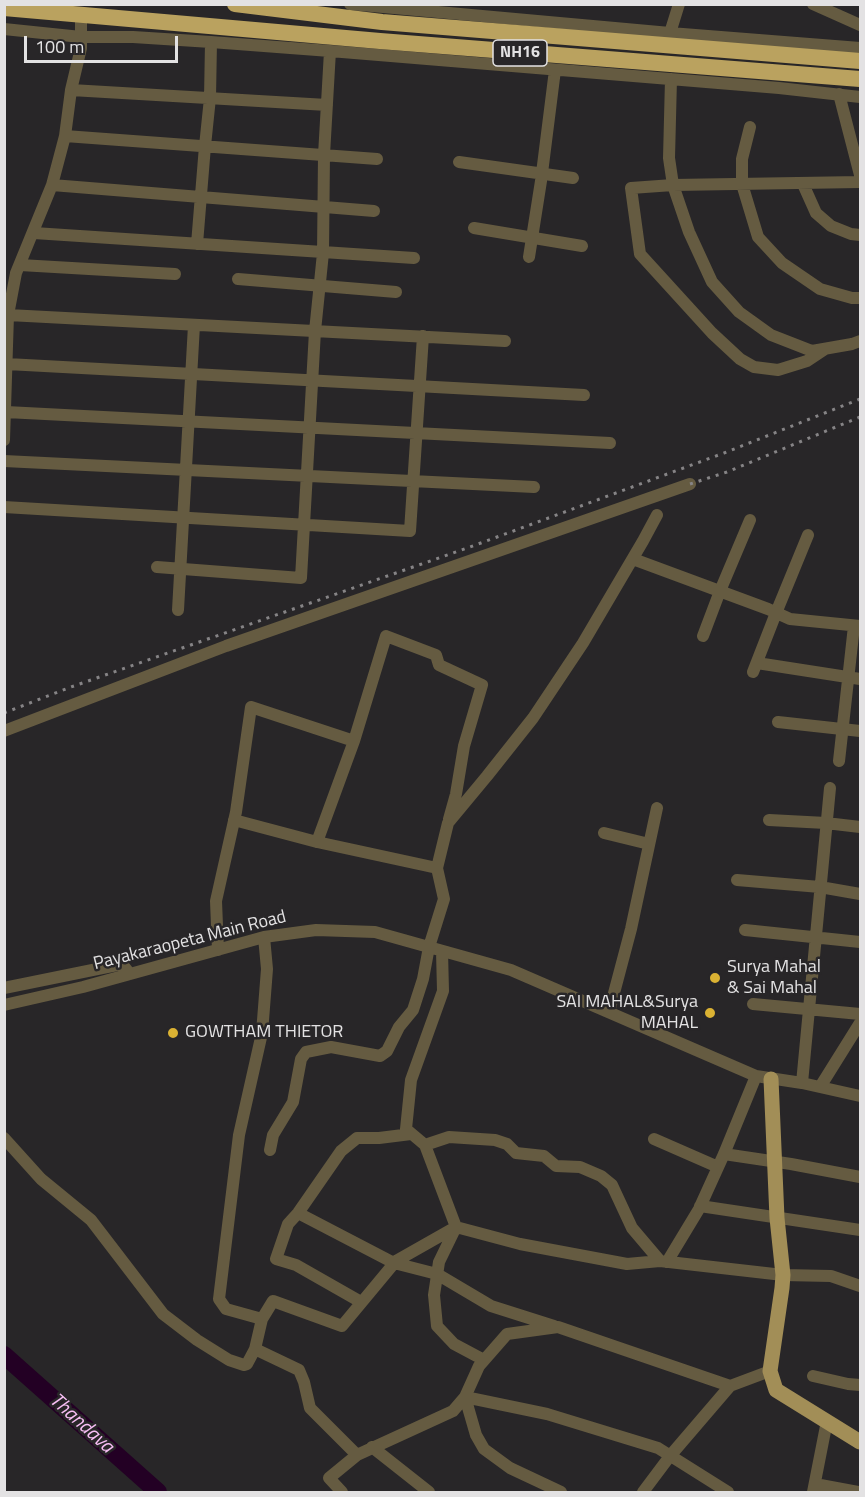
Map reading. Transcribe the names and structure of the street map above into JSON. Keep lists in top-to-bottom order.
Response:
{
  "streets": {
    "highway": ["NH16"],
    "street": ["Payakaraopeta Main Road"]
  },
  "water": ["Thandava"],
  "places": ["Surya Mahal & Sai Mahal", "SAI MAHAL&Surya MAHAL", "GOWTHAM THIETOR"],
  "scale_bar": "100 m"
}
